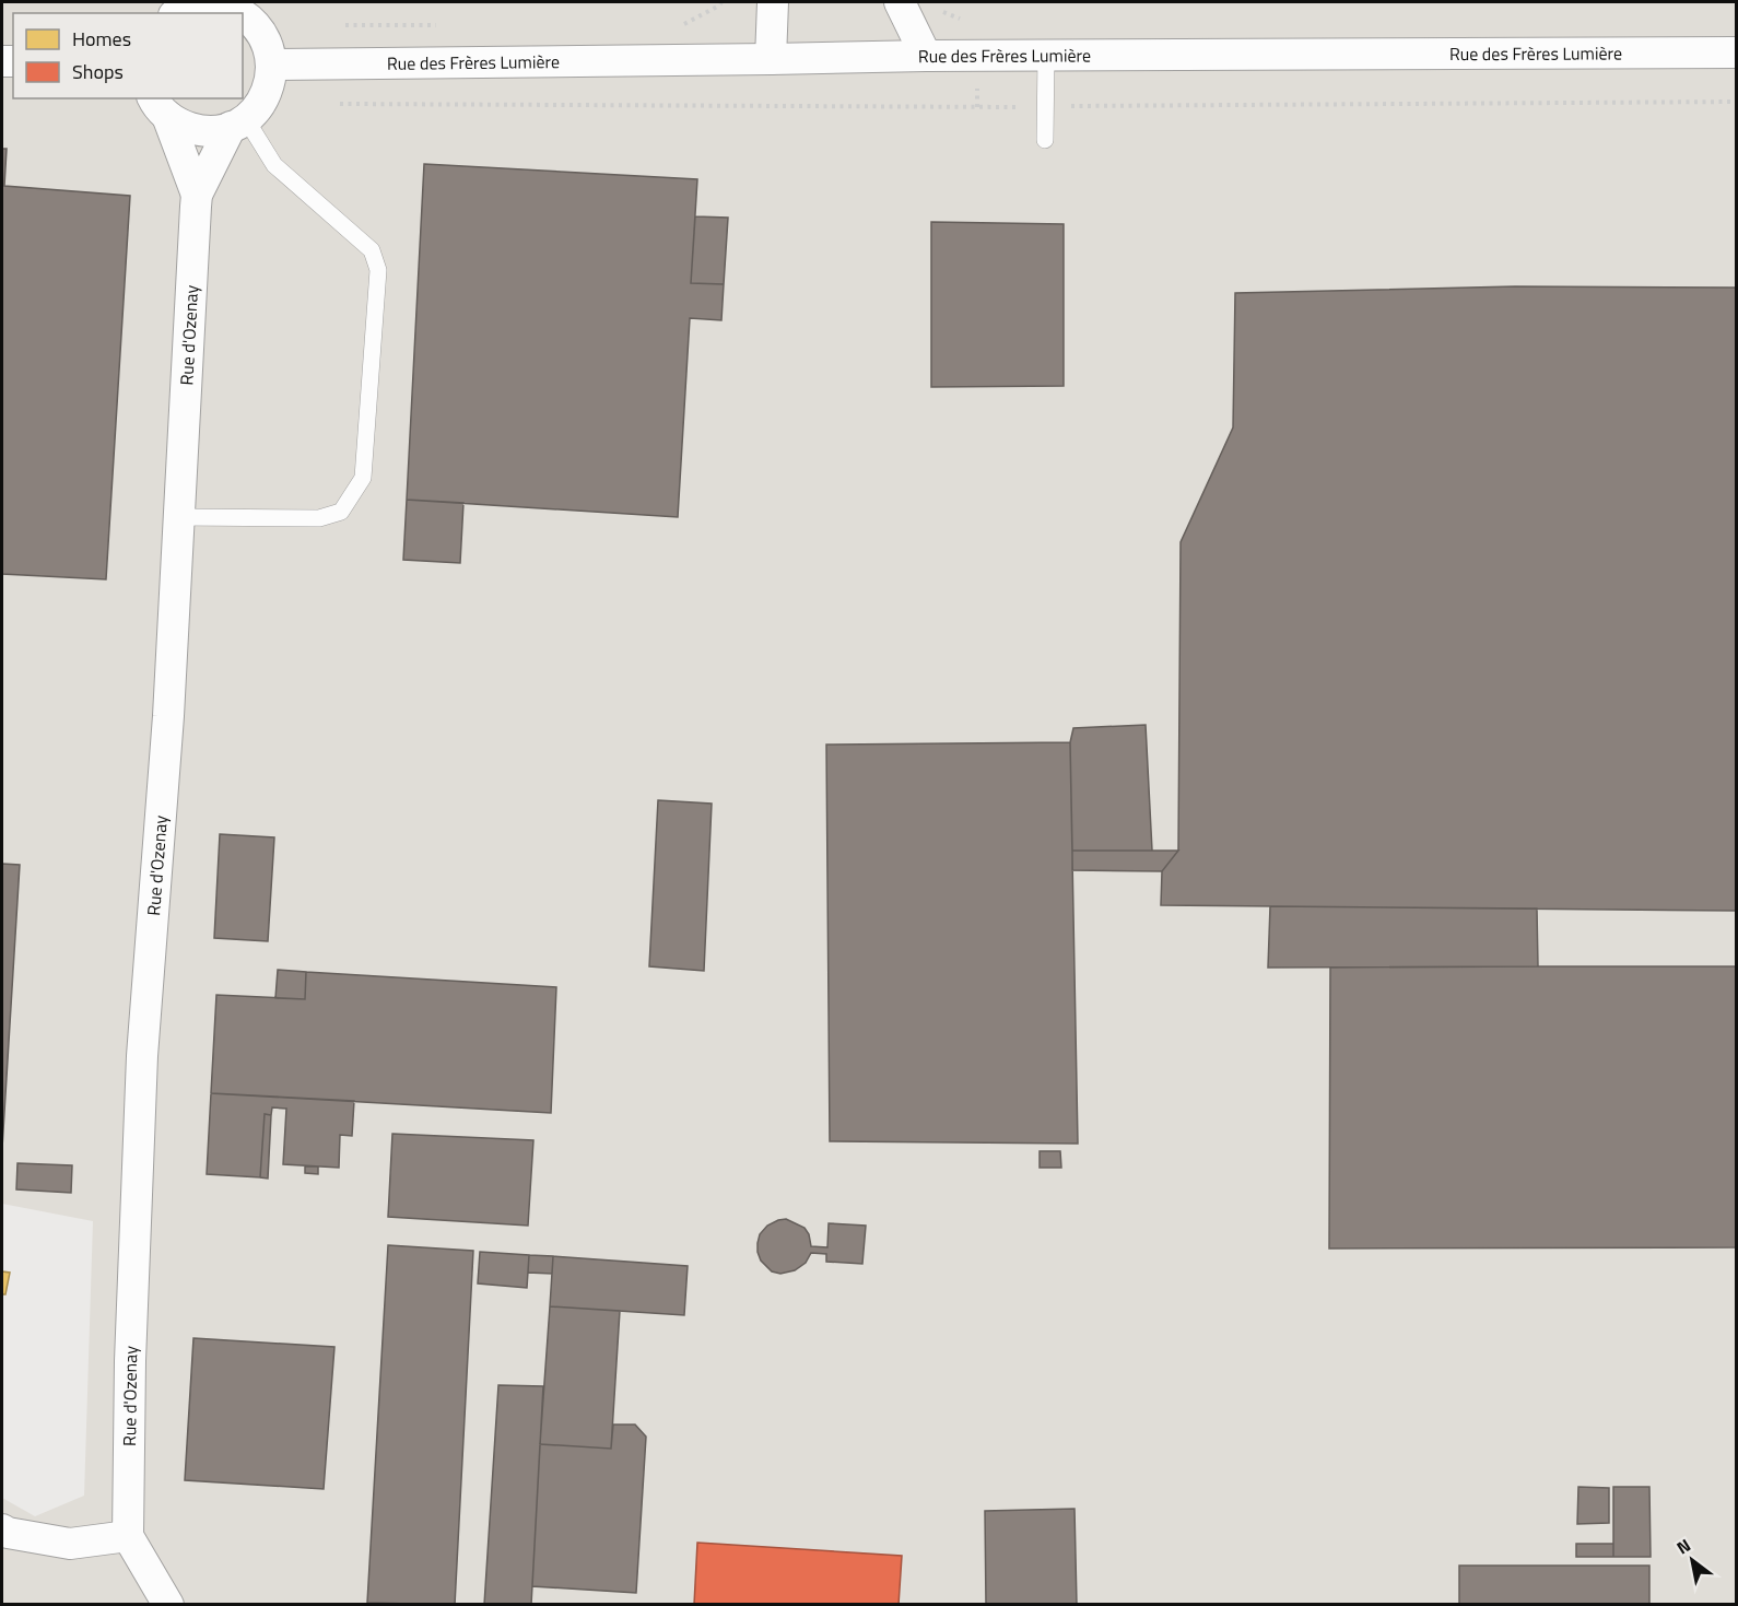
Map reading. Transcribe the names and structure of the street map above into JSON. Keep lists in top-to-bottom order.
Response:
{
  "streets": {
    "street": ["Rue des Frères Lumière", "Rue d'Ozenay"]
  },
  "crossings": [
    ["Rue des Frères Lumière", "Rue d'Ozenay"]
  ],
  "legend": ["Homes", "Shops"],
  "north": "top left"
}
